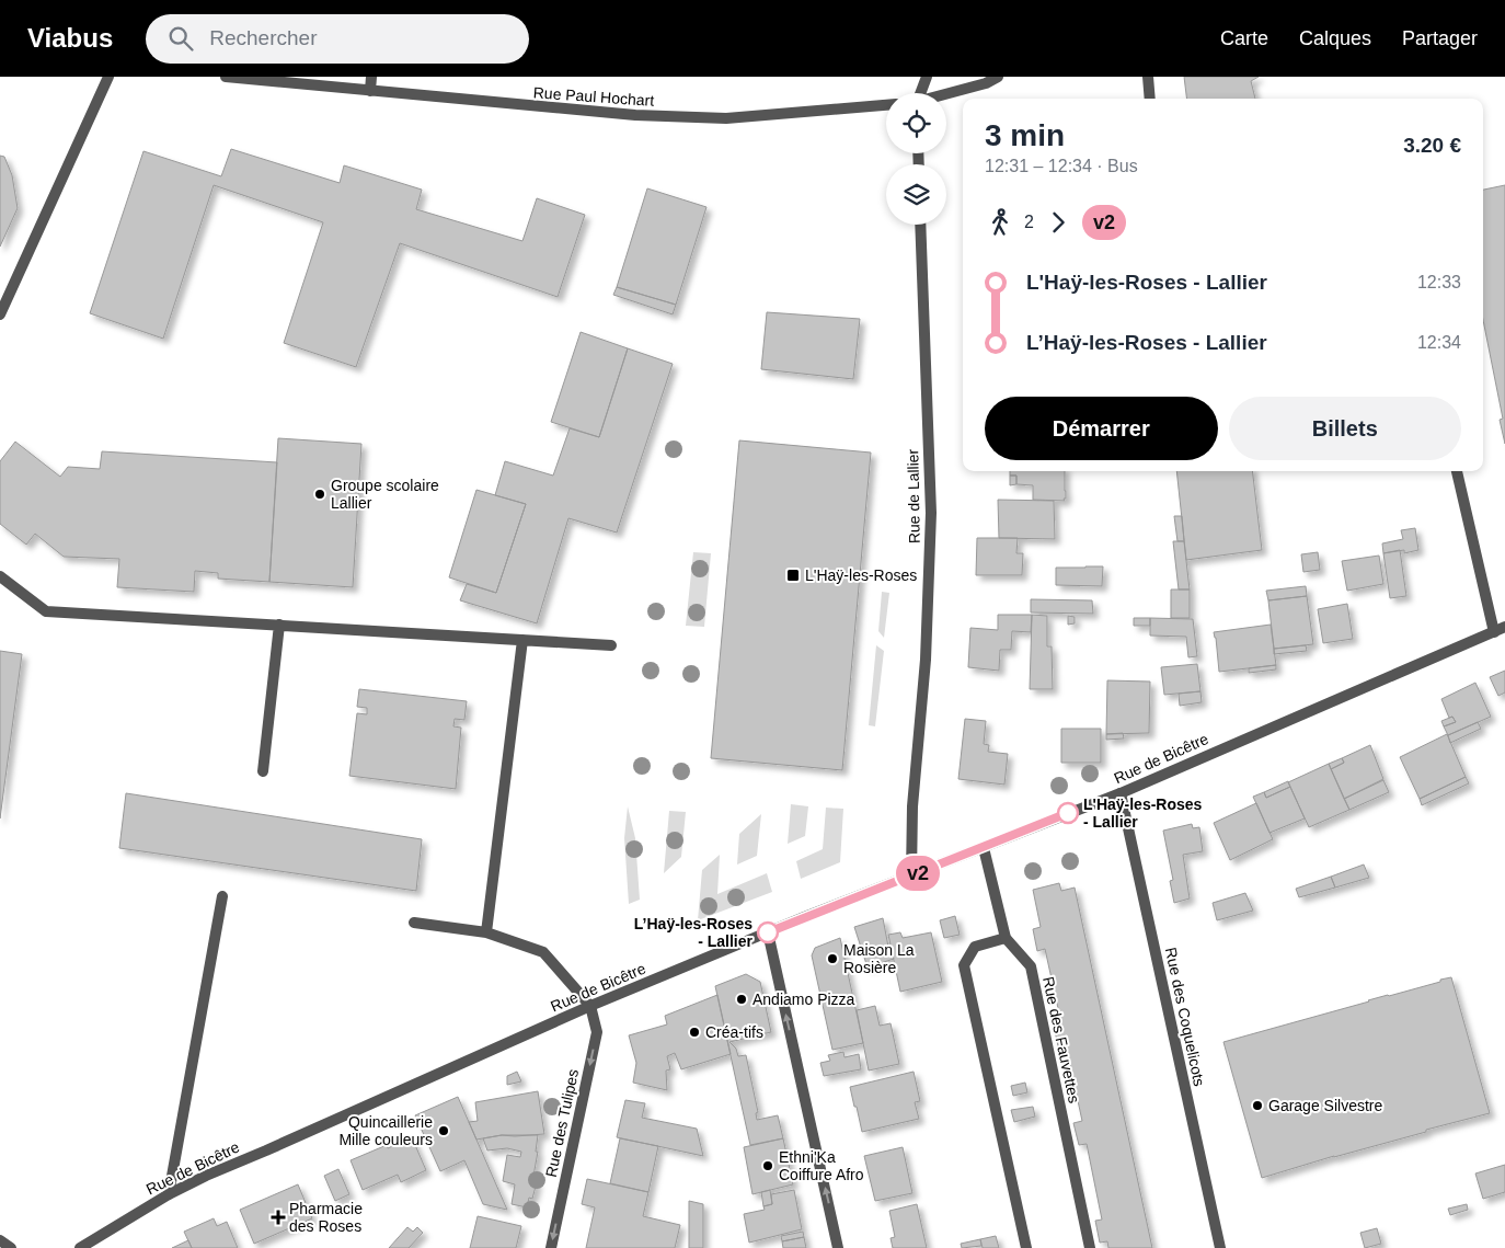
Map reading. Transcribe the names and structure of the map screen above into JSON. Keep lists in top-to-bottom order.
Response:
{
  "streets": {
    "street": [
      "Rue Paul Hochart",
      "Rue de Lallier",
      "Rue de Bicêtre",
      "Rue des Coquelicots",
      "Rue des Fauvettes",
      "Rue des Tulipes"
    ]
  },
  "crossings": [
    ["Rue de Lallier", "Rue de Bicêtre"],
    ["Rue de Bicêtre", "Rue des Coquelicots"],
    ["Rue de Bicêtre", "Rue des Fauvettes"],
    ["Rue de Bicêtre", "Rue des Tulipes"]
  ],
  "one_way": ["Rue des Tulipes"],
  "places": {
    "other": [
      "Groupe scolaire Lallier",
      "L'Haÿ-les-Roses - Lallier",
      "L’Haÿ-les-Roses - Lallier",
      "Maison La Rosière",
      "Andiamo Pizza",
      "Créa-tifs",
      "Garage Silvestre",
      "Quincaillerie Mille couleurs",
      "Ethni'Ka Coiffure Afro"
    ],
    "transit": ["L'Haÿ-les-Roses"],
    "health": ["Pharmacie des Roses"]
  },
  "lines": ["bus line v2"],
  "page": {
    "header": "Viabus",
    "search": "Rechercher",
    "nav": ["Carte", "Calques", "Partager"],
    "on_map": "v2",
    "heading": ["3 min", "12:31 – 12:34 · Bus", "3.20 €"],
    "legs": ["2", "v2"],
    "list": [
      {
        "name": "L'Haÿ-les-Roses - Lallier",
        "value": "12:33"
      },
      {
        "name": "L’Haÿ-les-Roses - Lallier",
        "value": "12:34"
      }
    ],
    "buttons": ["Démarrer", "Billets"]
  }
}
